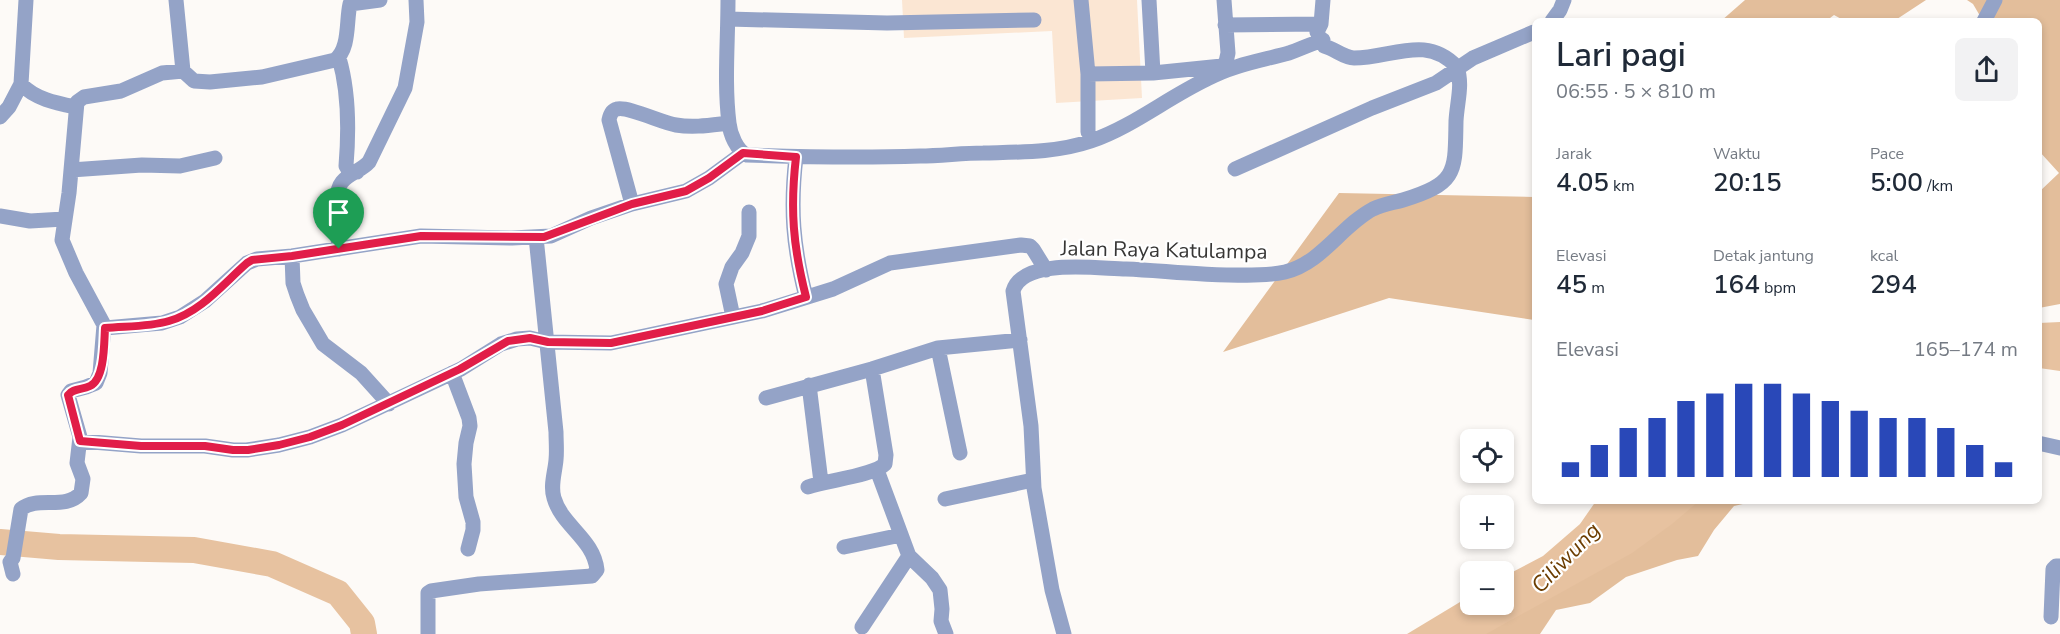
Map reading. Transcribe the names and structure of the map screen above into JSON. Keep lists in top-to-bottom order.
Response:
{
  "streets": {
    "street": ["Jalan Raya Katulampa"]
  },
  "water": ["Ciliwung"],
  "page": {
    "heading": ["Lari pagi", "06:55 · 5 × 810 m"],
    "stats": [
      ["Jarak", "4.05 km"],
      ["Waktu", "20:15"],
      ["Pace", "5:00 /km"],
      ["Elevasi", "45 m"],
      ["Detak jantung", "164 bpm"],
      ["kcal", "294"]
    ],
    "chart": ["Elevasi", "165–174 m"],
    "map_buttons": ["+", "−"]
  }
}
